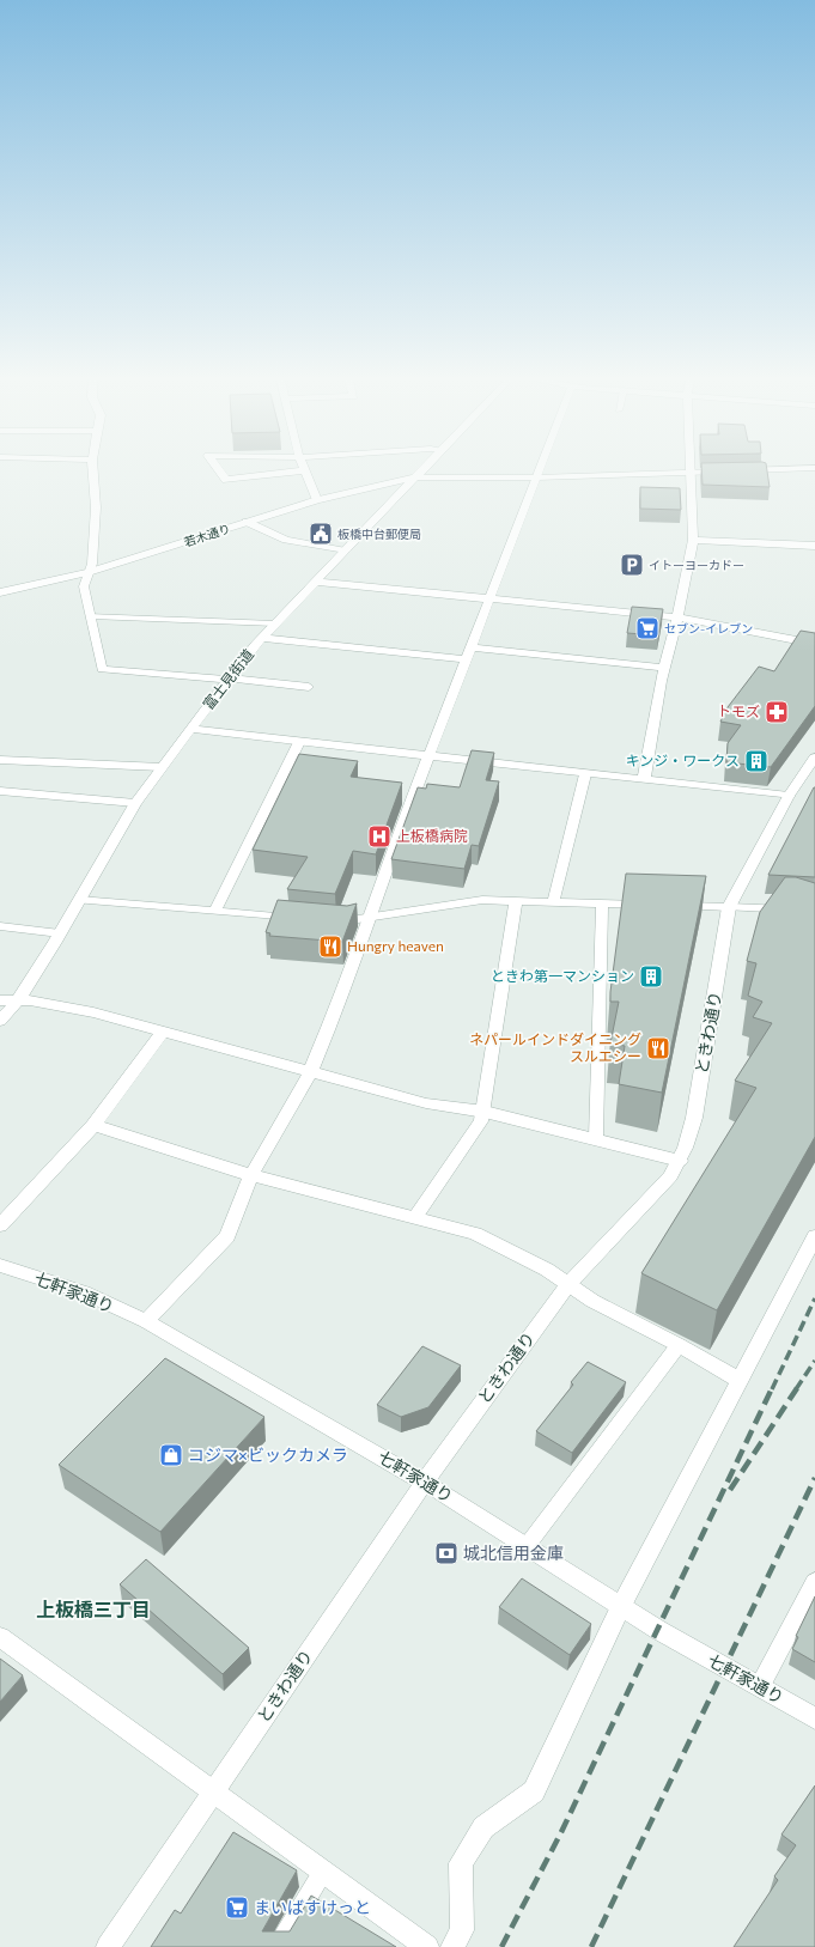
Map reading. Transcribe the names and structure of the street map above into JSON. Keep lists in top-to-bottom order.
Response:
{
  "streets": {
    "street": [
      "若木通り",
      "富士見街道",
      "ときわ通り",
      "七軒家通り"
    ]
  },
  "crossings": [
    ["若木通り", "富士見街道"],
    ["ときわ通り", "七軒家通り"]
  ],
  "districts": ["上板橋三丁目"],
  "places": {
    "public building": ["板橋中台郵便局"],
    "parking": ["イトーヨーカドー"],
    "supermarket": ["セブン-イレブン", "まいばすけっと"],
    "pharmacy": ["トモズ"],
    "building": ["キンジ・ワークス", "ときわ第一マンション"],
    "hospital": ["上板橋病院"],
    "restaurant": ["Hungry heaven", "ネパールインドダイニング スルエシー"],
    "shop": ["コジマ×ビックカメラ"],
    "bank": ["城北信用金庫"]
  }
}
